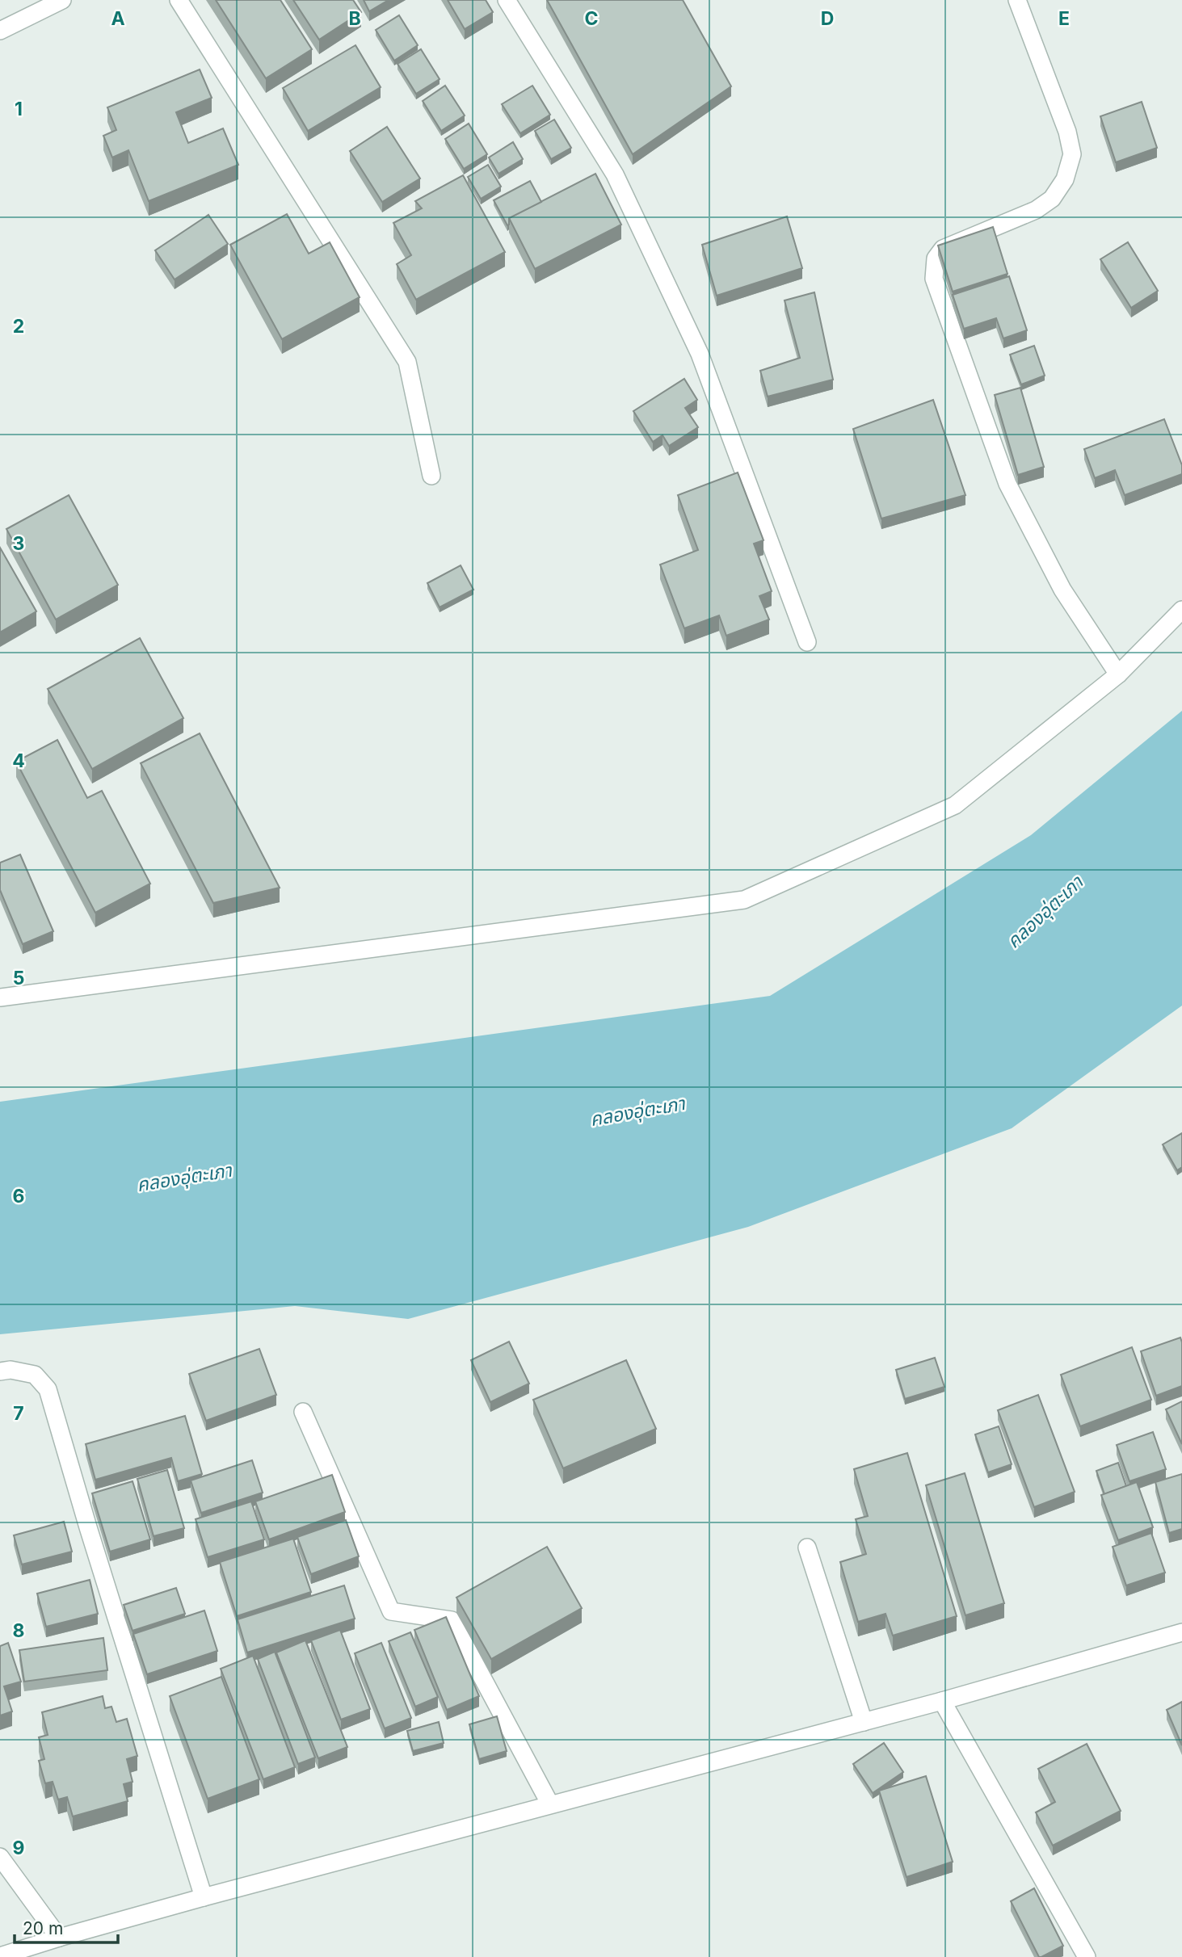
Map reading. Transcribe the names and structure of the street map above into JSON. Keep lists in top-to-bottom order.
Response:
{
  "water": ["คลองอุ่ตะเภา"],
  "scale_bar": "20 m",
  "grid": {
    "columns": [
      "A",
      "B",
      "C",
      "D",
      "E"
    ],
    "rows": [
      "1",
      "2",
      "3",
      "4",
      "5",
      "6",
      "7",
      "8",
      "9"
    ]
  }
}
